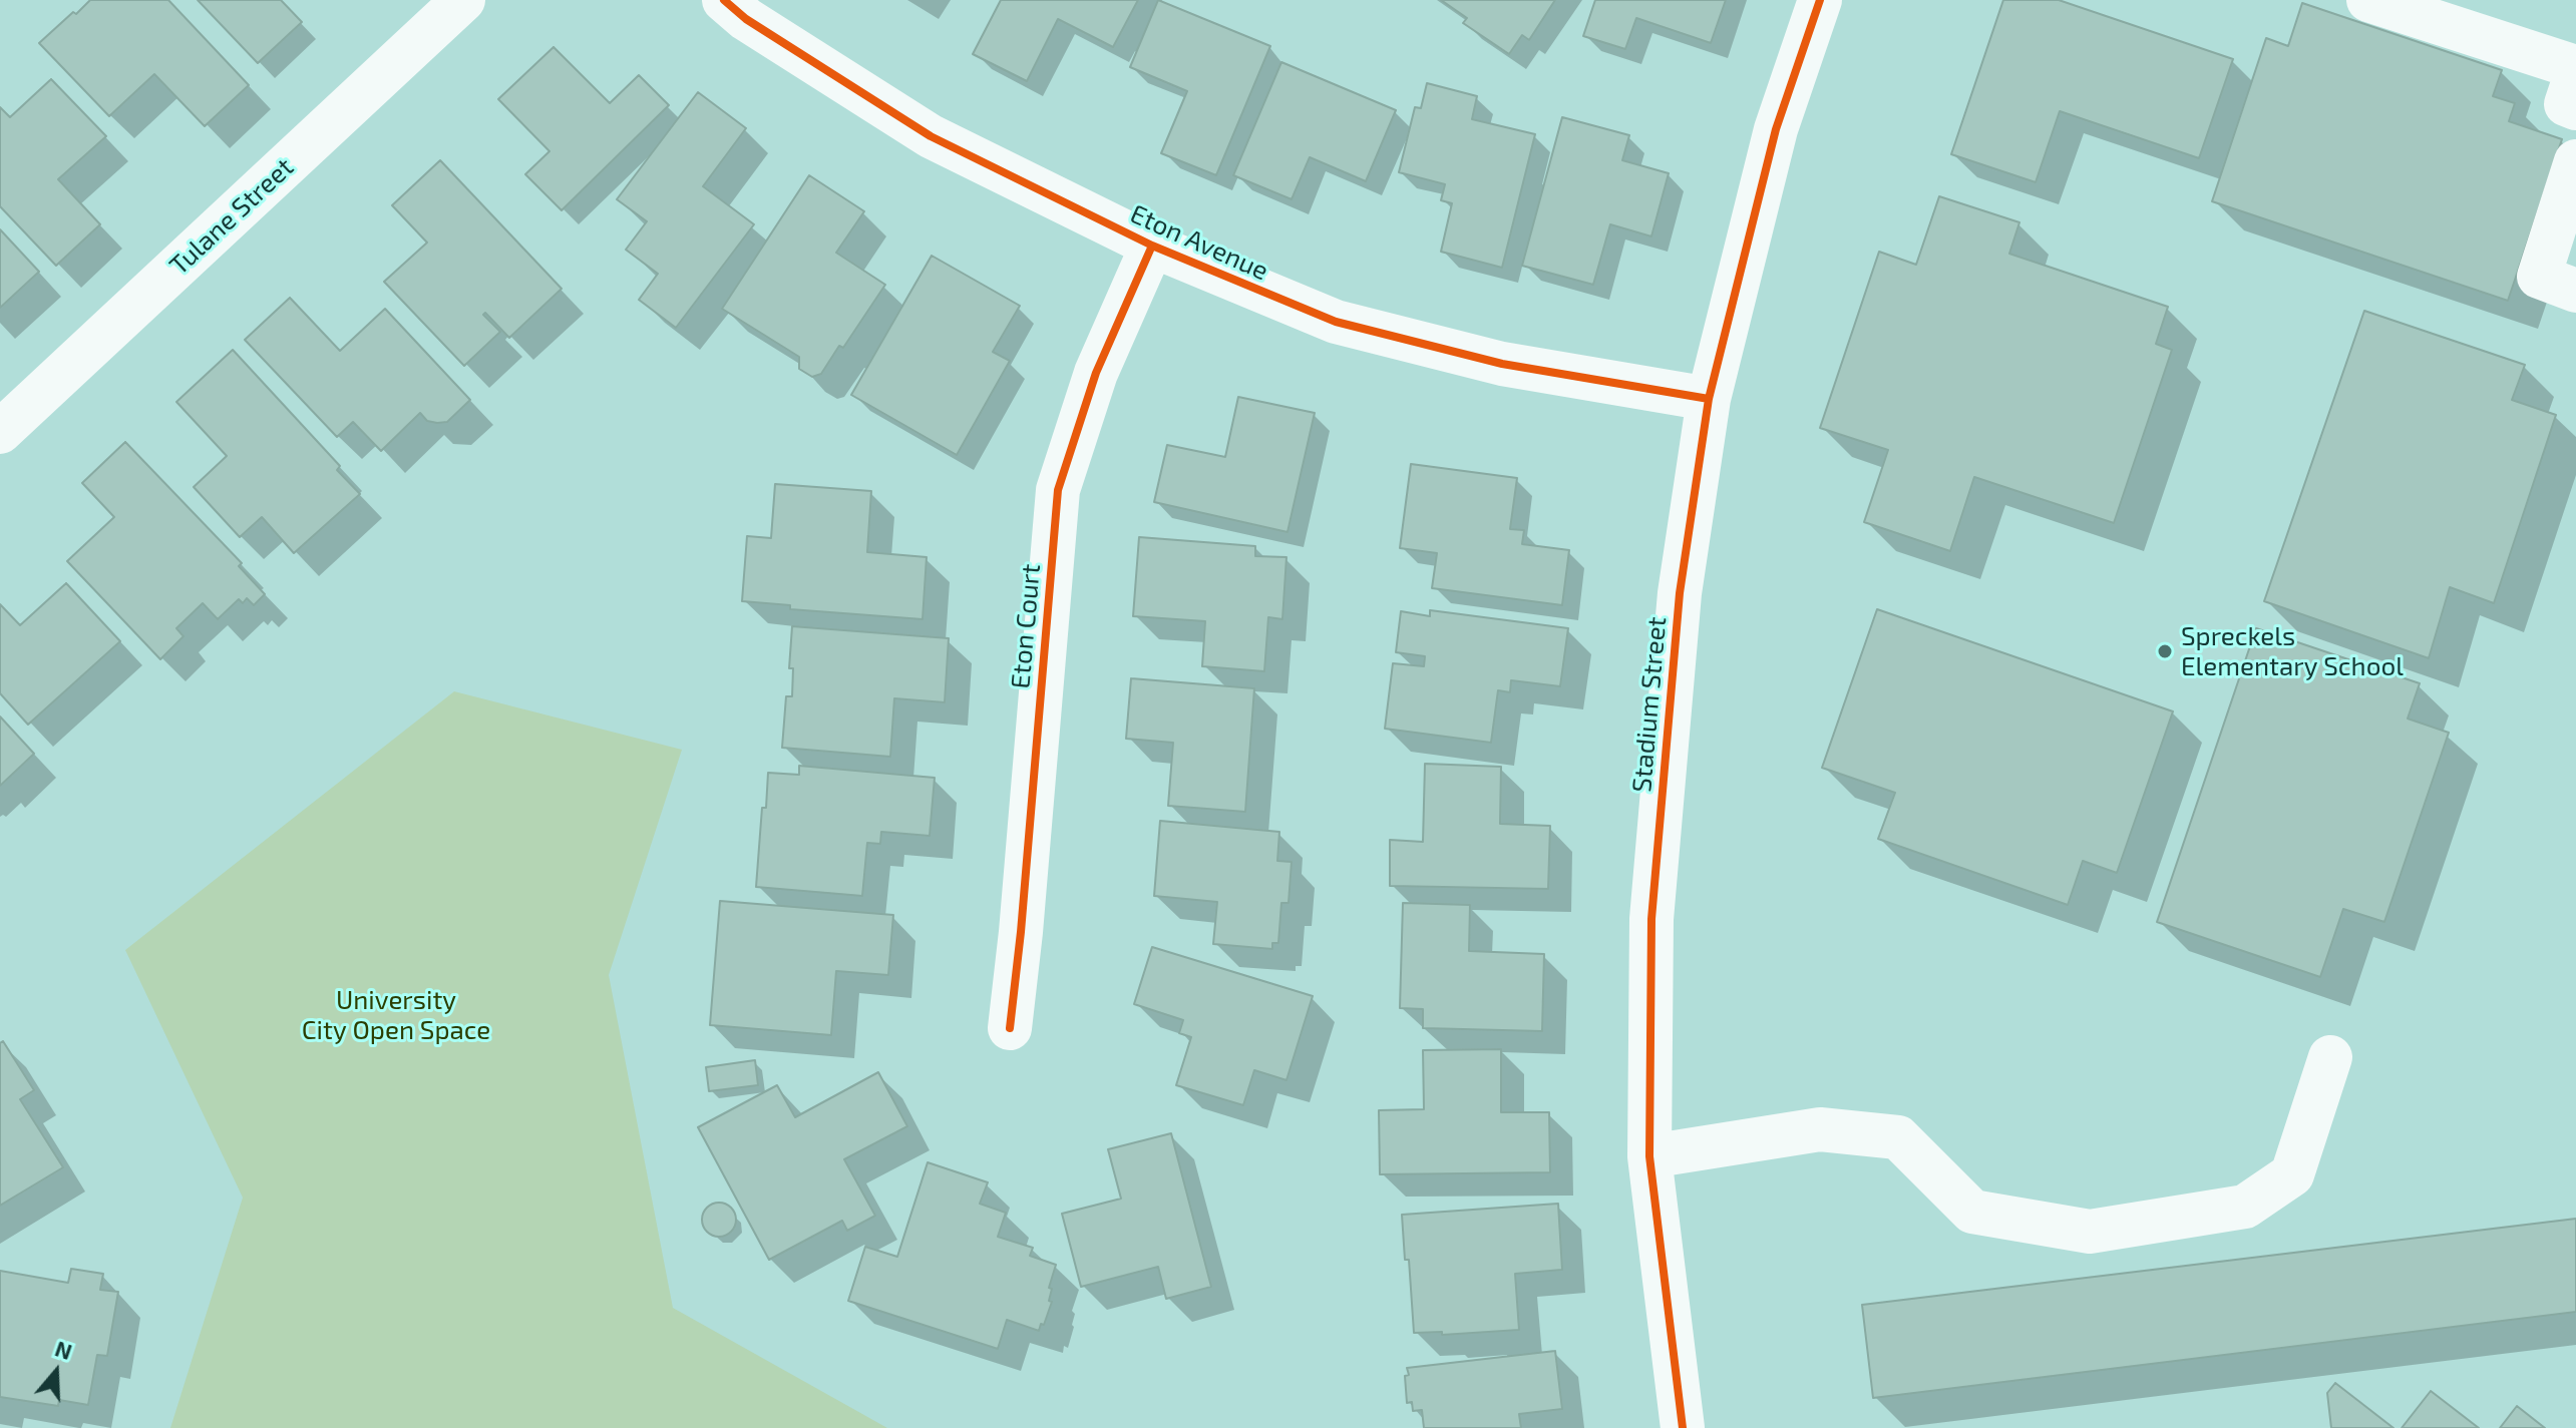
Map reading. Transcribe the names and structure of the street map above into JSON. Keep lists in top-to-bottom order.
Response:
{
  "streets": {
    "street": [
      "Tulane Street",
      "Eton Avenue",
      "Eton Court",
      "Stadium Street"
    ]
  },
  "crossings": [
    ["Eton Avenue", "Eton Court"],
    ["Eton Avenue", "Stadium Street"]
  ],
  "parks": ["University City Open Space"],
  "places": ["Spreckels Elementary School"],
  "north": "top"
}
